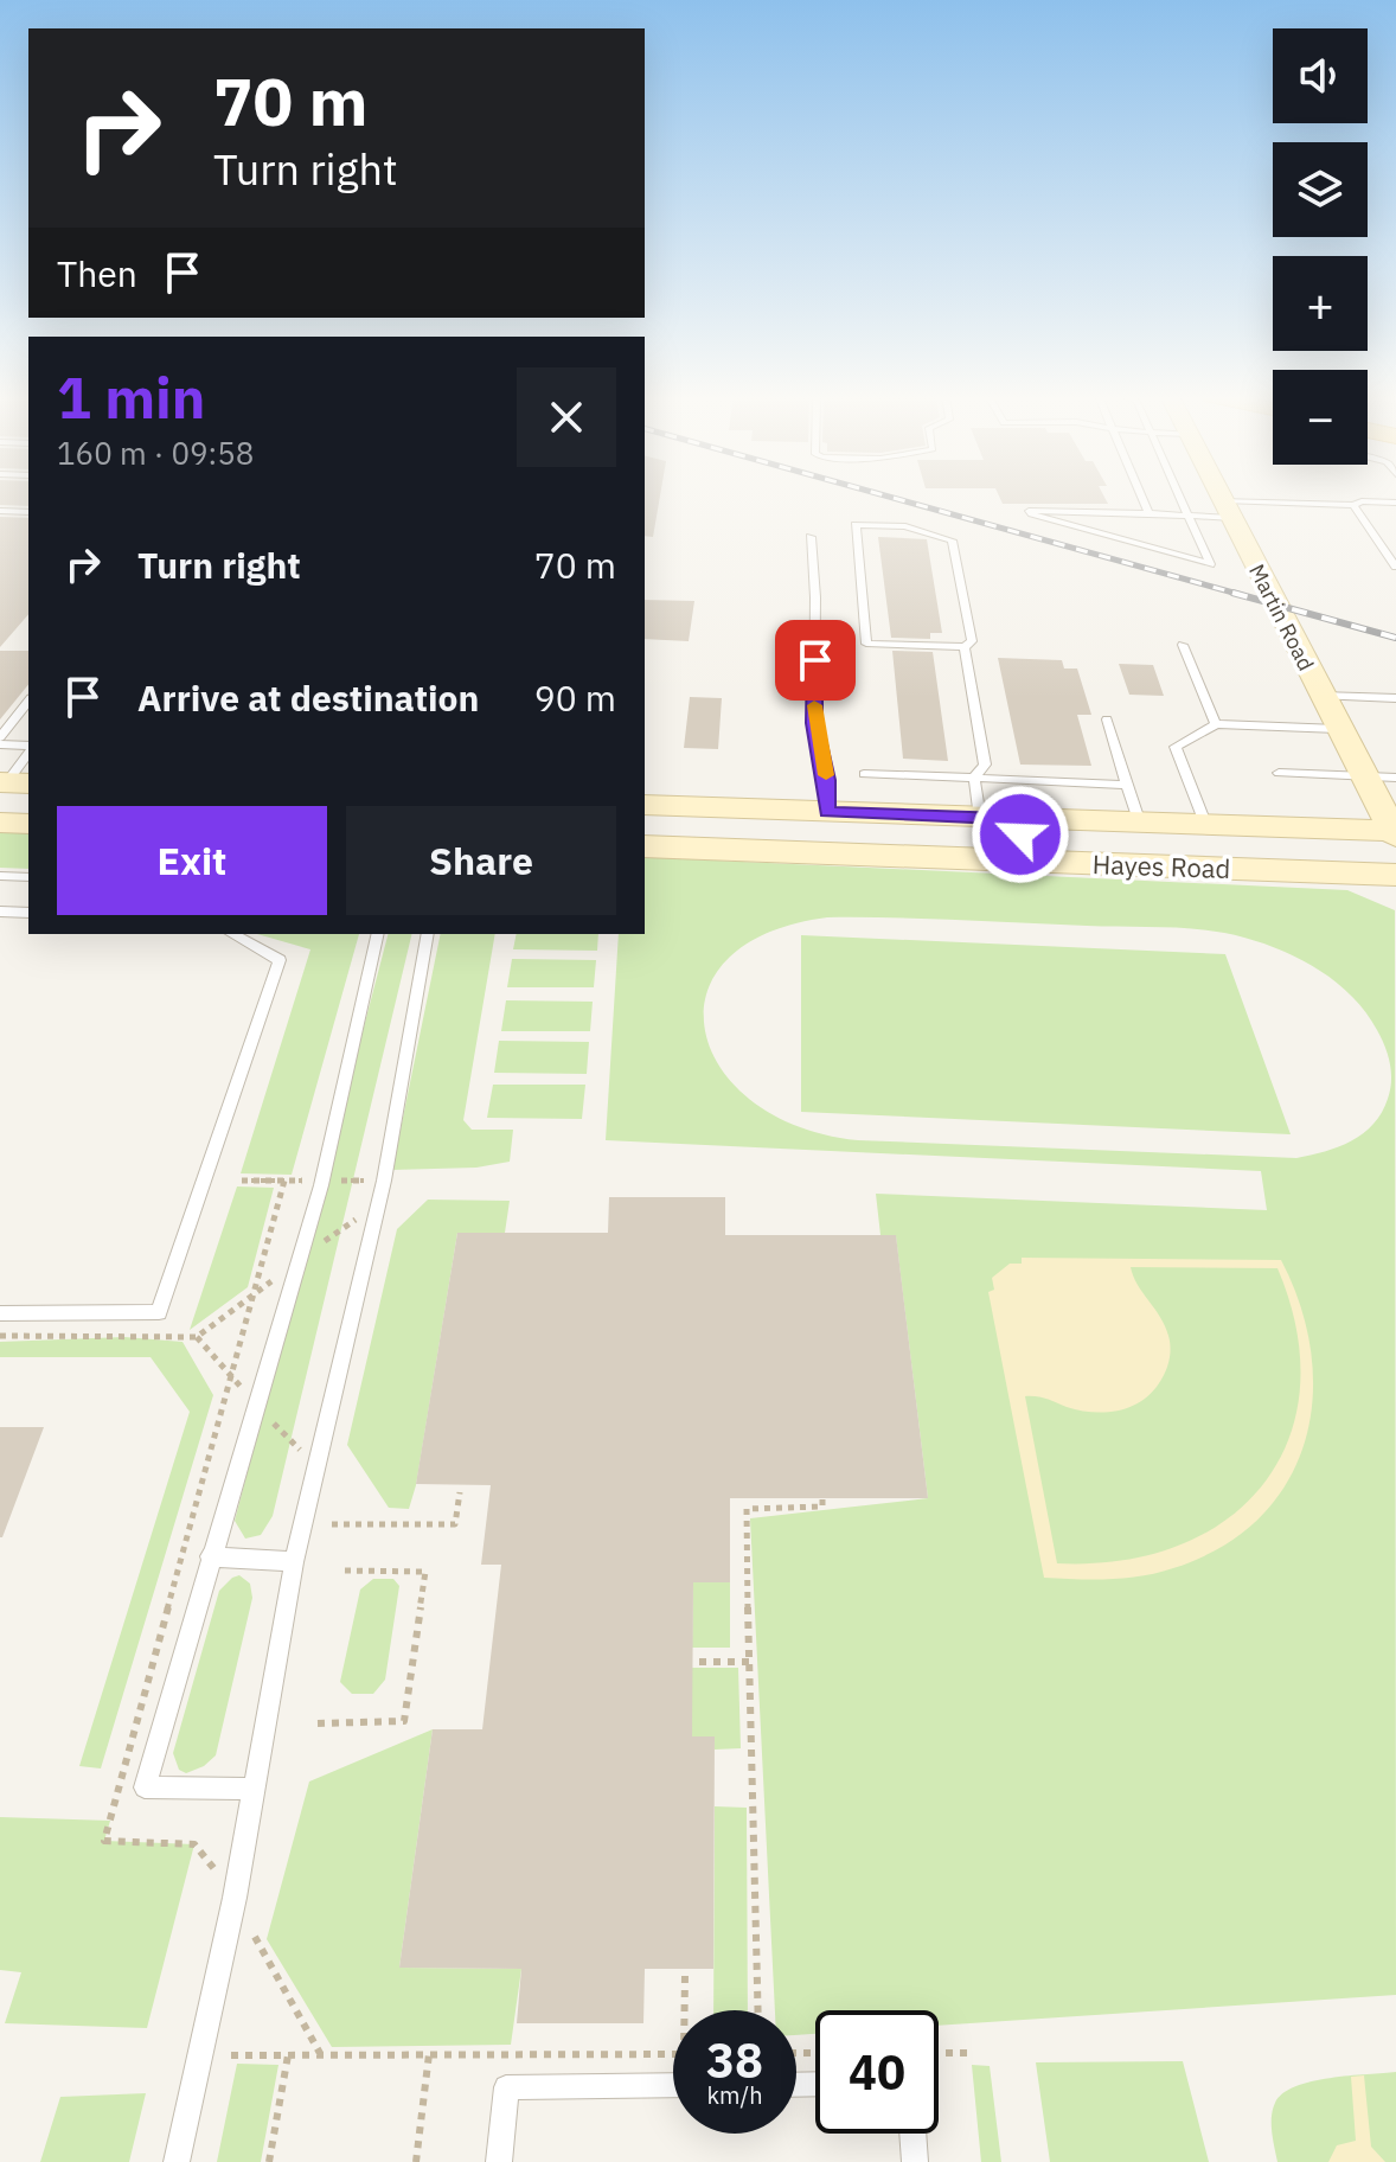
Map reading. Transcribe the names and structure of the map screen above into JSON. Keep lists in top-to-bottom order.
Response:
{
  "streets": {
    "street": ["Martin Road", "Hayes Road"]
  },
  "crossings": [
    ["Martin Road", "Hayes Road"]
  ],
  "page": {
    "map_buttons": ["+", "−"],
    "turn": ["70 m", "Turn right"],
    "then": "Then",
    "heading": ["1 min", "160 m · 09:58"],
    "list": [
      {
        "name": "Turn right",
        "value": "70 m"
      },
      {
        "name": "Arrive at destination",
        "value": "90 m"
      }
    ],
    "buttons": ["Exit", "Share"],
    "speed": "38 km/h",
    "limit": "40"
  }
}
